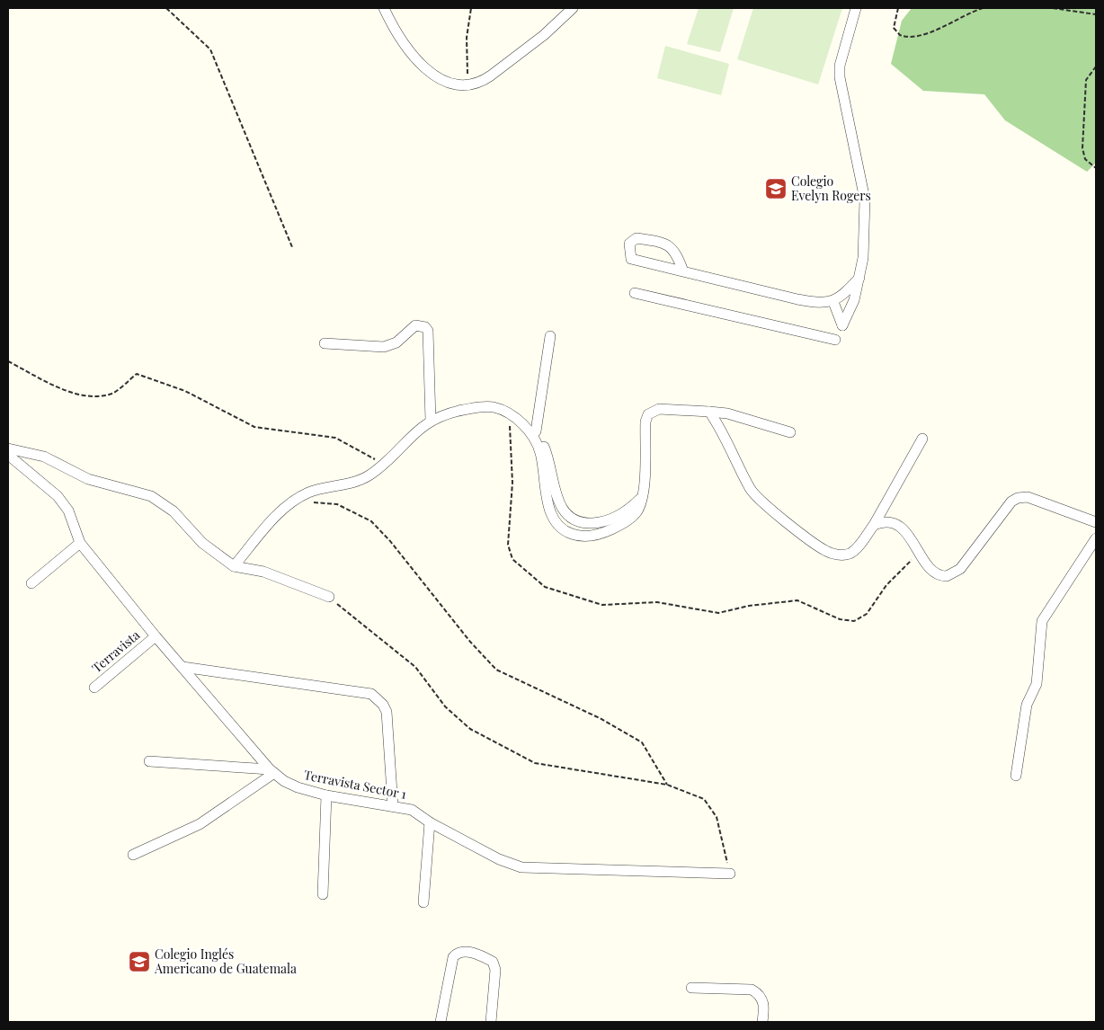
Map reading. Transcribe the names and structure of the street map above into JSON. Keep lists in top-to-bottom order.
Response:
{
  "streets": {
    "street": ["Terravista", "Terravista Sector 1"]
  },
  "crossings": [
    ["Terravista", "Terravista Sector 1"]
  ],
  "places": {
    "school or university": ["Colegio Evelyn Rogers", "Colegio Inglés Americano de Guatemala"]
  }
}
